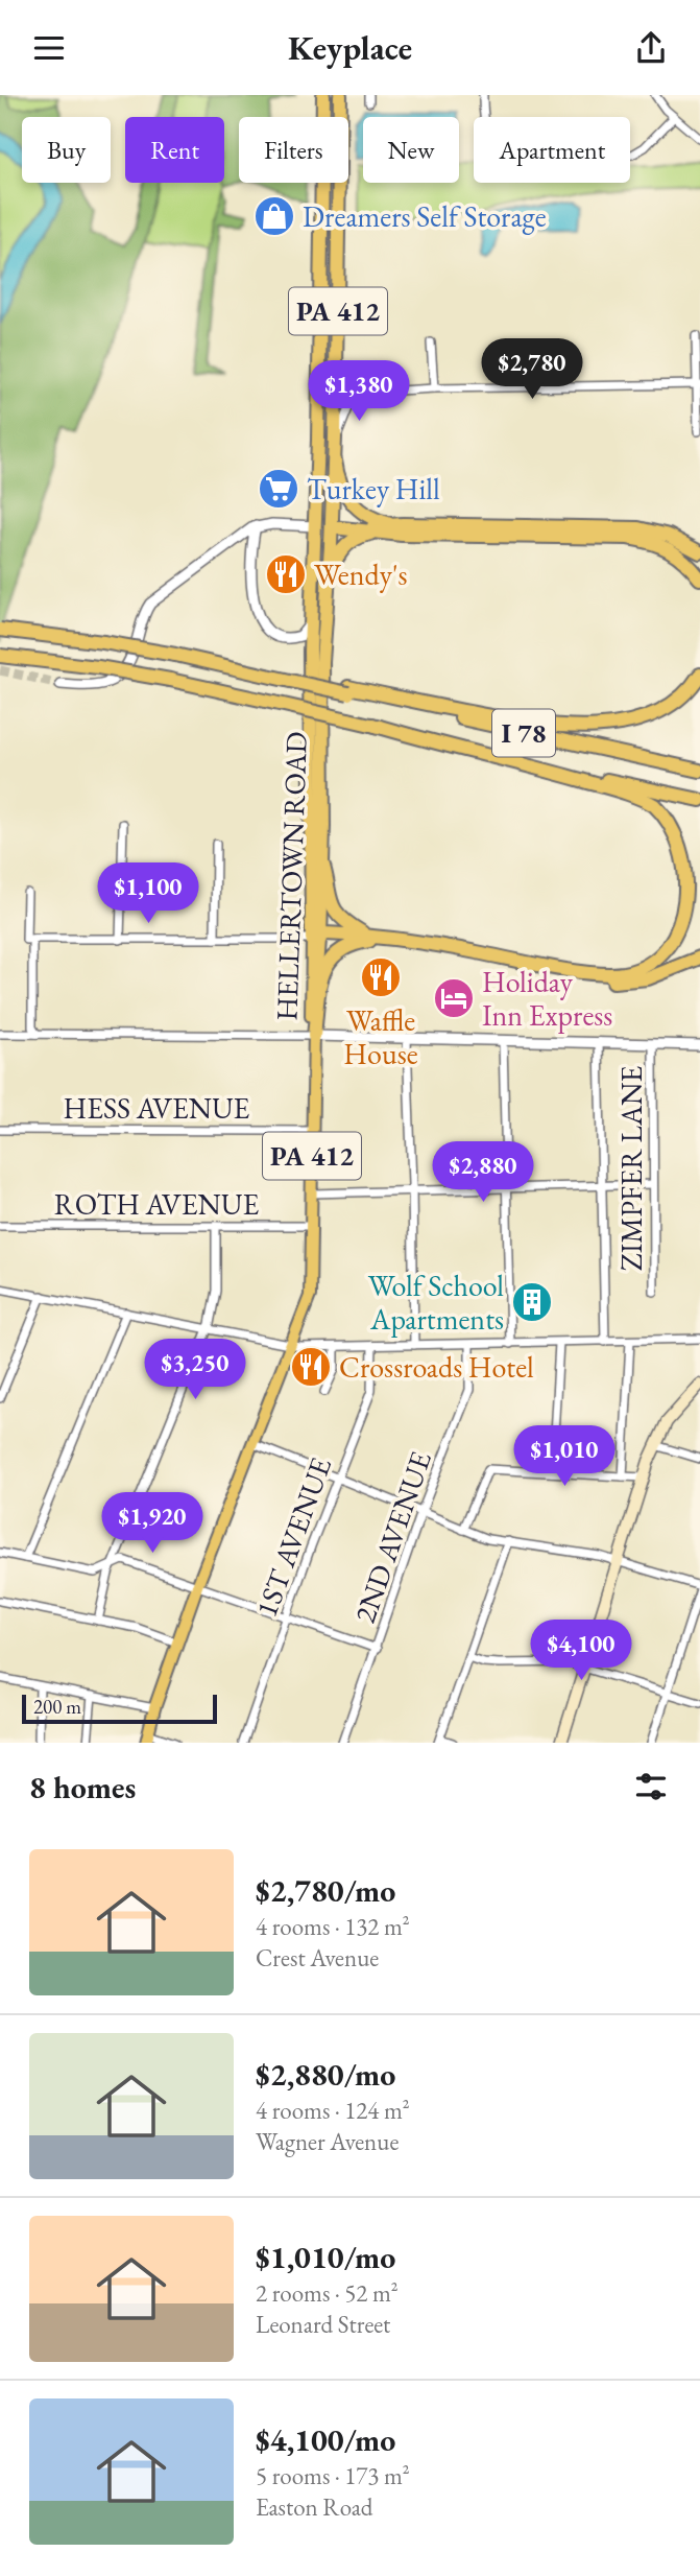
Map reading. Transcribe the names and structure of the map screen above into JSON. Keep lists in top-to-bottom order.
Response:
{
  "streets": {
    "highway": ["PA 412", "I 78", "HELLERTOWN ROAD"],
    "street": [
      "HESS AVENUE",
      "ZIMPFER LANE",
      "ROTH AVENUE",
      "1ST AVENUE",
      "2ND AVENUE"
    ]
  },
  "crossings": [
    ["PA 412", "HELLERTOWN ROAD"],
    ["PA 412", "HESS AVENUE"],
    ["PA 412", "ROTH AVENUE"]
  ],
  "places": {
    "shop": ["Dreamers Self Storage"],
    "supermarket": ["Turkey Hill"],
    "restaurant": ["Wendy's", "Waffle House", "Crossroads Hotel"],
    "hotel": ["Holiday Inn Express"],
    "building": ["Wolf School Apartments"]
  },
  "scale_bar": "200 m",
  "page": {
    "header": "Keyplace",
    "chip": [
      "Buy",
      "Rent",
      "Filters",
      "New",
      "Apartment"
    ],
    "price": [
      "$2,780",
      "$1,380",
      "$1,100",
      "$2,880",
      "$3,250",
      "$1,010",
      "$1,920",
      "$4,100"
    ],
    "scale": "200 m",
    "heading": "8 homes",
    "list": [
      {
        "name": "$2,780/mo",
        "note": "4 rooms · 132 m² · Crest Avenue"
      },
      {
        "name": "$2,880/mo",
        "note": "4 rooms · 124 m² · Wagner Avenue"
      },
      {
        "name": "$1,010/mo",
        "note": "2 rooms · 52 m² · Leonard Street"
      },
      {
        "name": "$4,100/mo",
        "note": "5 rooms · 173 m² · Easton Road"
      }
    ]
  }
}
